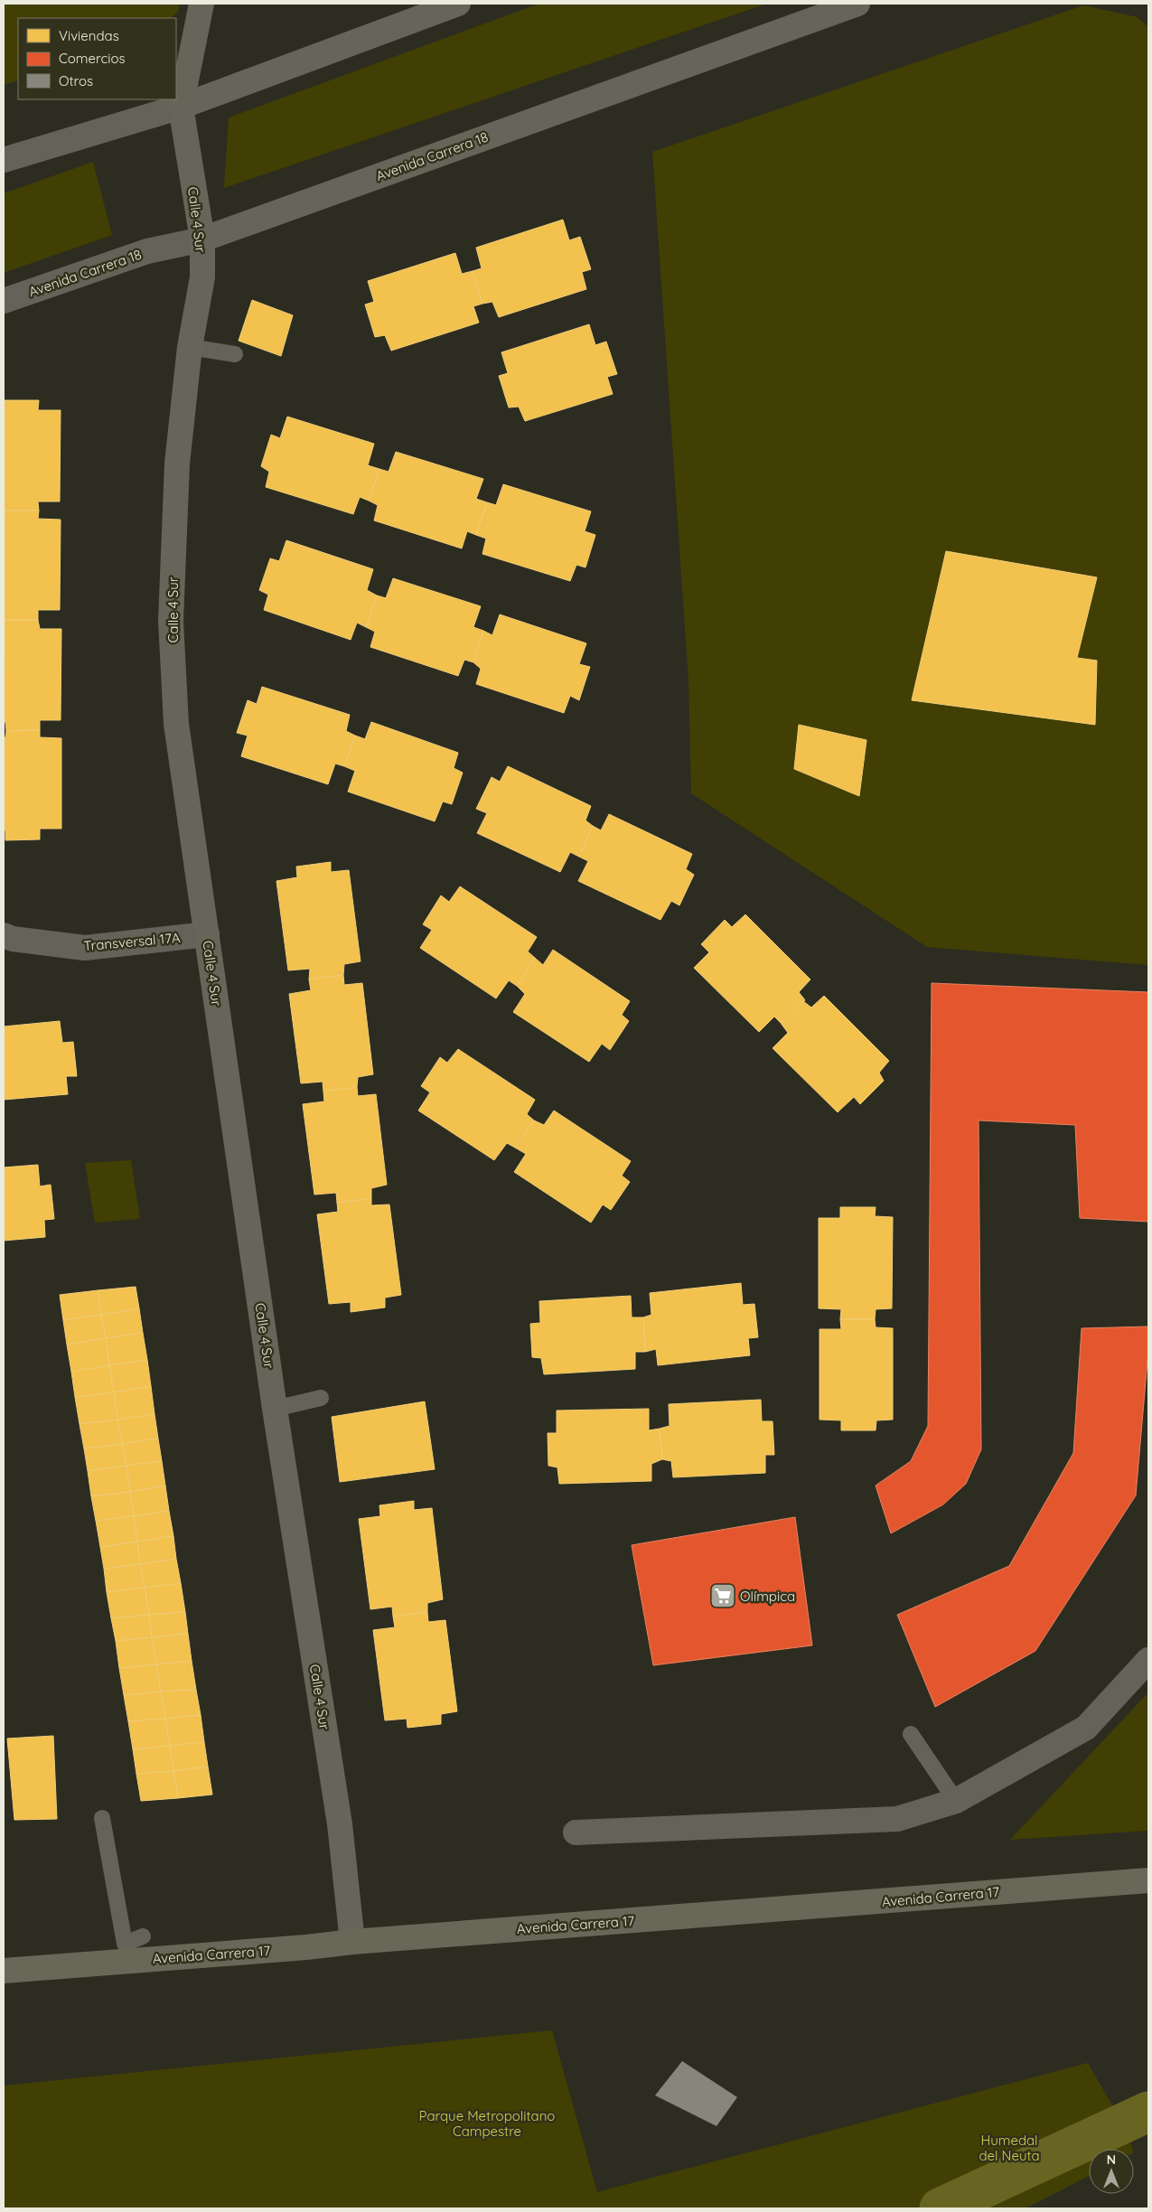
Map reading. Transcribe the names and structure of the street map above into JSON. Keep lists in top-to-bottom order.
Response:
{
  "streets": {
    "main road": ["Avenida Carrera 18", "Calle 4 Sur", "Avenida Carrera 17"],
    "street": ["Transversal 17A"]
  },
  "crossings": [
    ["Avenida Carrera 18", "Calle 4 Sur"],
    ["Calle 4 Sur", "Transversal 17A"],
    ["Calle 4 Sur", "Avenida Carrera 17"]
  ],
  "parks": ["Parque Metropolitano Campestre", "Humedal del Neuta"],
  "places": {
    "supermarket": ["Olímpica"]
  },
  "legend": ["Viviendas", "Comercios", "Otros"],
  "north": "top"
}
